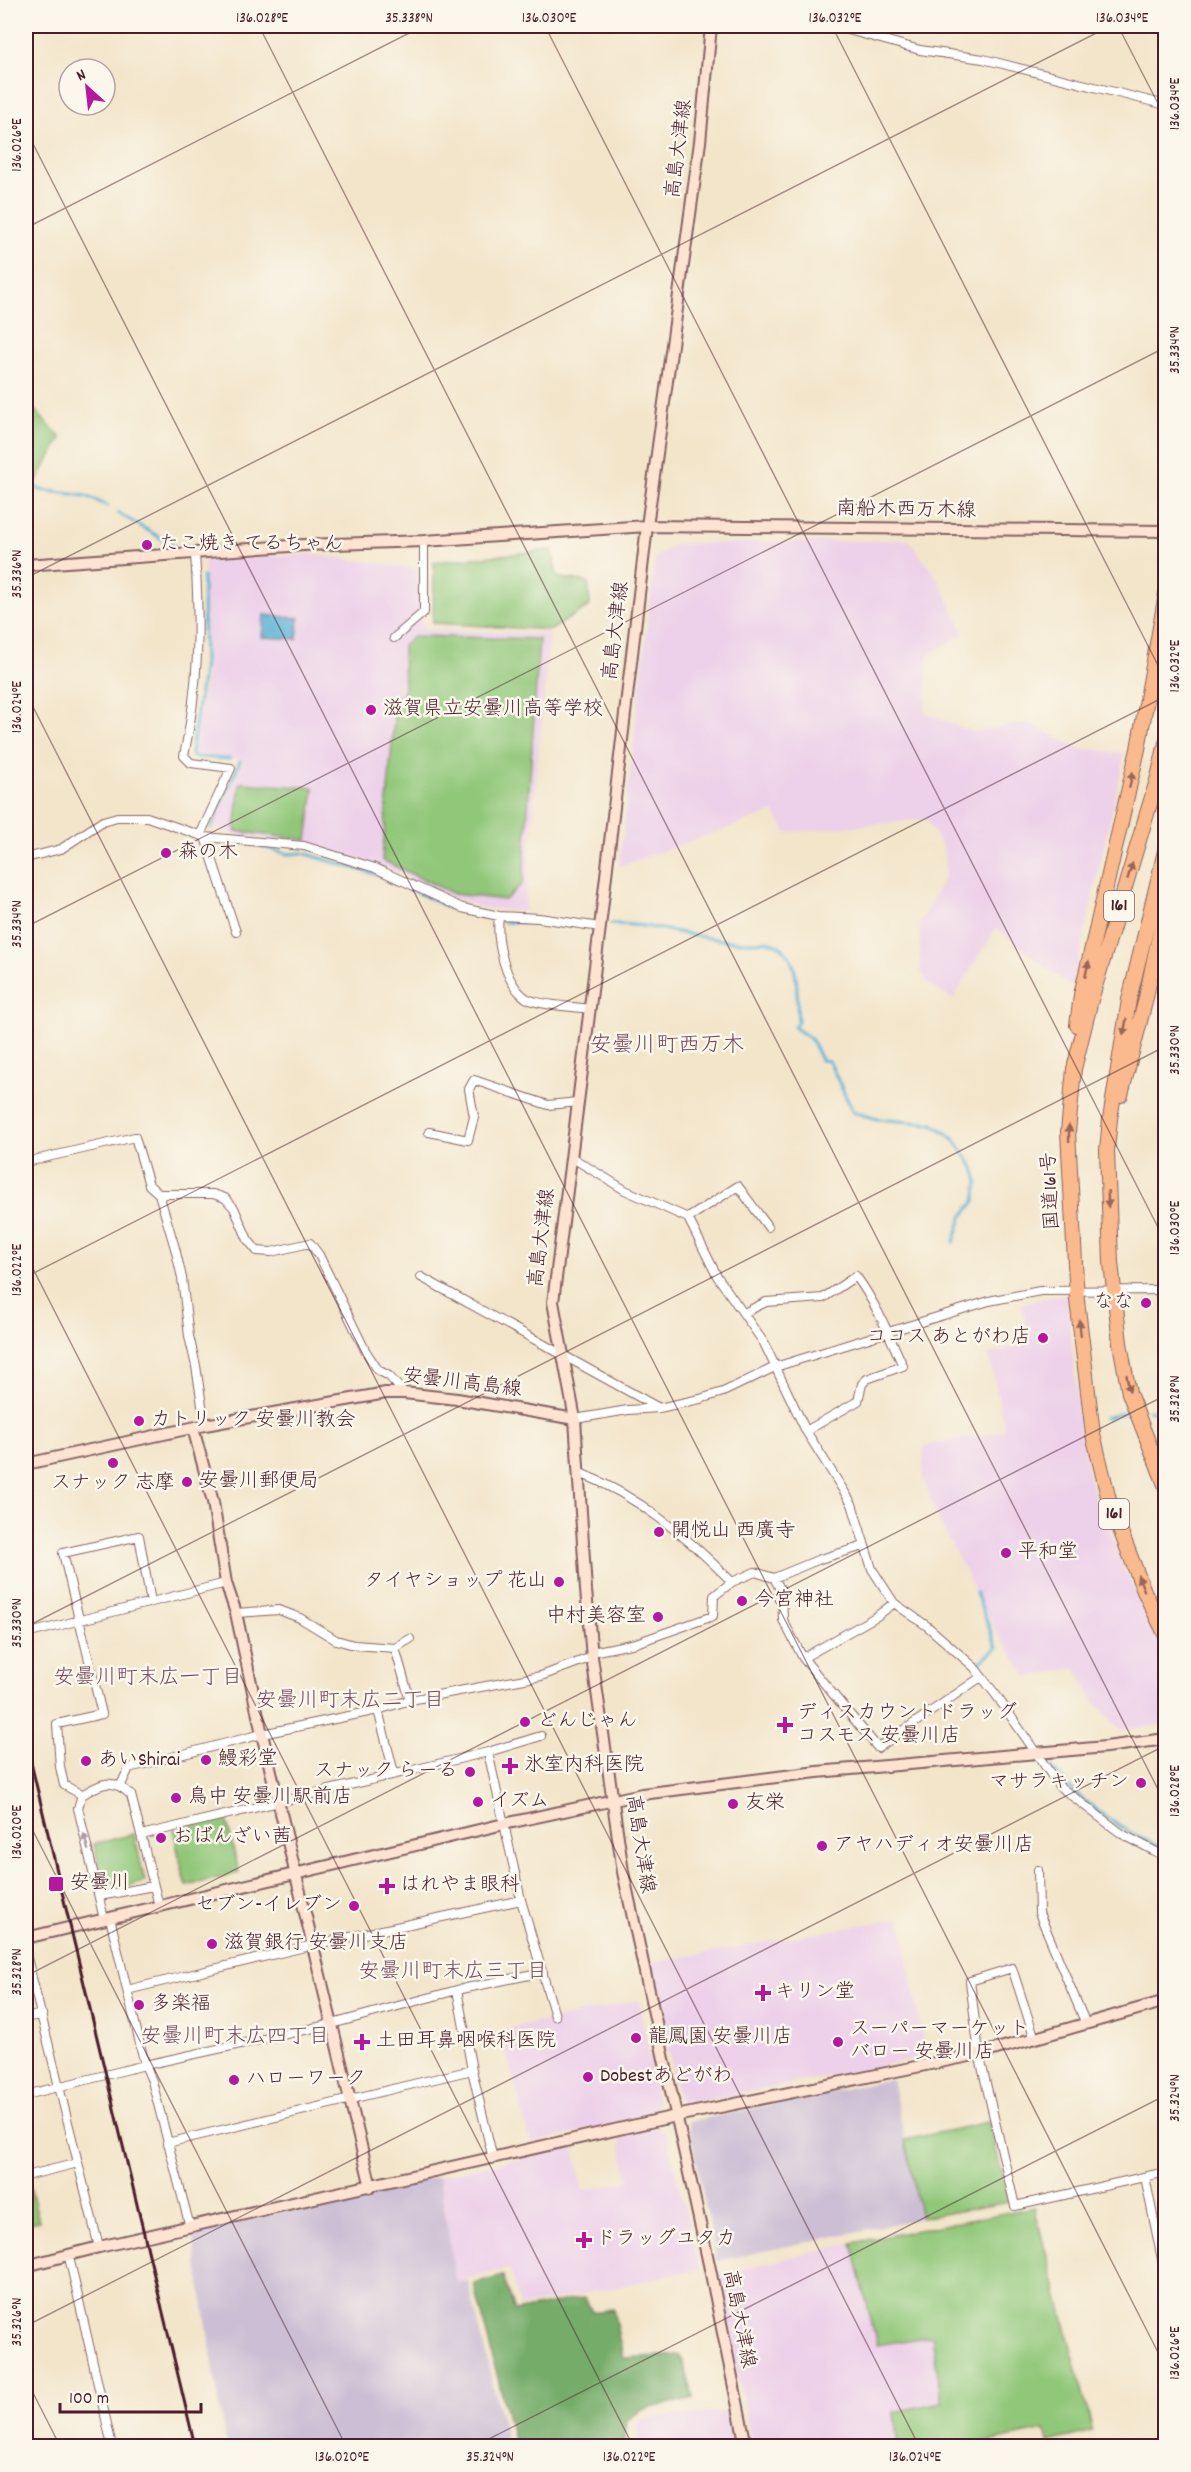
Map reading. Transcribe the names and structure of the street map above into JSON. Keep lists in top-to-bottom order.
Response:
{
  "streets": {
    "highway": ["161", "国道161号"],
    "street": ["高島大津線", "南船木西万木線", "安曇川高島線"]
  },
  "crossings": [
    ["高島大津線", "南船木西万木線"],
    ["高島大津線", "安曇川高島線"]
  ],
  "districts": [
    "安曇川町西万木",
    "安曇川町末広一丁目",
    "安曇川町末広二丁目",
    "安曇川町末広三丁目",
    "安曇川町末広四丁目"
  ],
  "places": {
    "other": [
      "たこ焼き てるちゃん",
      "滋賀県立安曇川高等学校",
      "森の木",
      "なな",
      "ココス あとがわ店",
      "カトリック 安曇川教会",
      "スナック 志摩",
      "安曇川郵便局",
      "開悦山 西廣寺",
      "平和堂",
      "タイヤショップ 花山",
      "今宮神社",
      "中村美容室",
      "どんじゃん",
      "鰻彩堂",
      "あいShirai",
      "スナック らーる",
      "マサラキッチン",
      "鳥中 安曇川駅前店",
      "イズム",
      "友栄",
      "おばんざい茜",
      "アヤハディオ安曇川店",
      "セブン-イレブン",
      "滋賀銀行 安曇川支店",
      "多楽福",
      "龍鳳園 安曇川店",
      "スーパーマーケット バロー 安曇川店",
      "Dobestあどがわ",
      "ハローワーク"
    ],
    "health": [
      "ディスカウントドラッグ コスモス 安曇川店",
      "氷室内科医院",
      "はれやま眼科",
      "キリン堂",
      "土田耳鼻咽喉科医院",
      "ドラッグユタカ"
    ],
    "transit": ["安曇川"]
  },
  "scale_bar": "100 m",
  "north": "top left",
  "coordinates": [
    "136.028°E",
    "35.338°N",
    "136.030°E",
    "136.032°E",
    "136.034°E",
    "136.026°E",
    "35.334°N",
    "35.336°N",
    "136.024°E",
    "35.330°N",
    "136.022°E",
    "35.328°N",
    "136.020°E",
    "35.324°N",
    "35.326°N"
  ]
}
